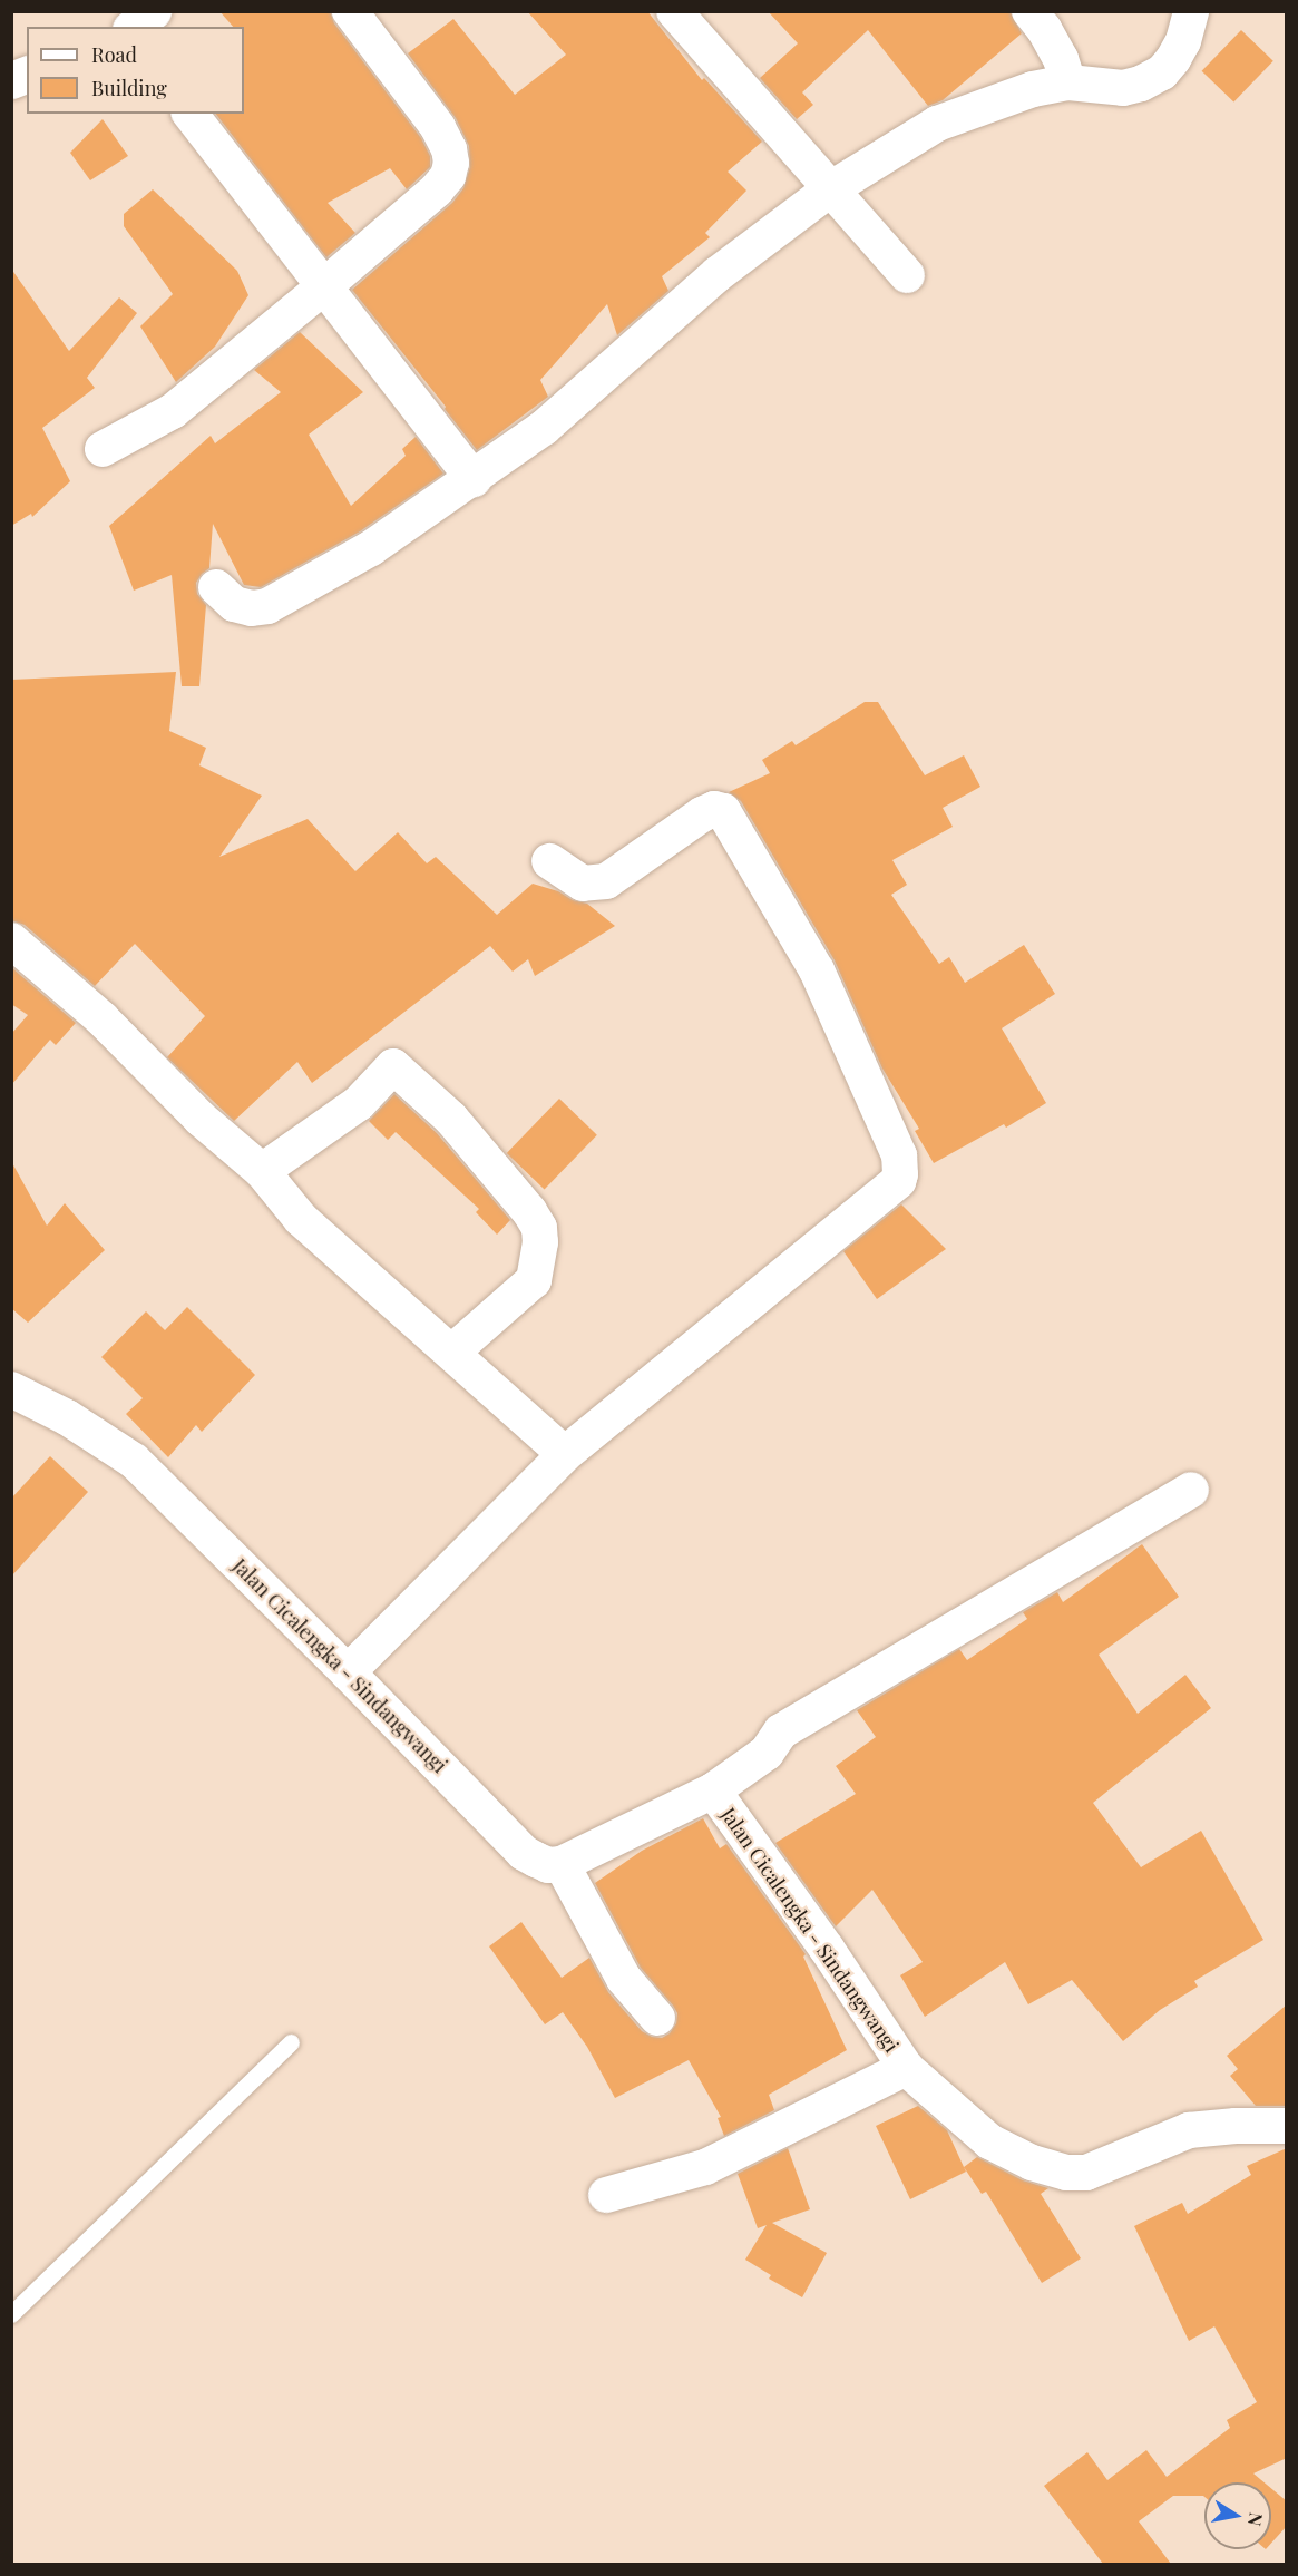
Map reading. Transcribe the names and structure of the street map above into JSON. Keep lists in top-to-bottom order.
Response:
{
  "streets": {
    "street": ["Jalan Cicalengka - Sindangwangi"]
  },
  "legend": ["Road", "Building"],
  "north": "right"
}
